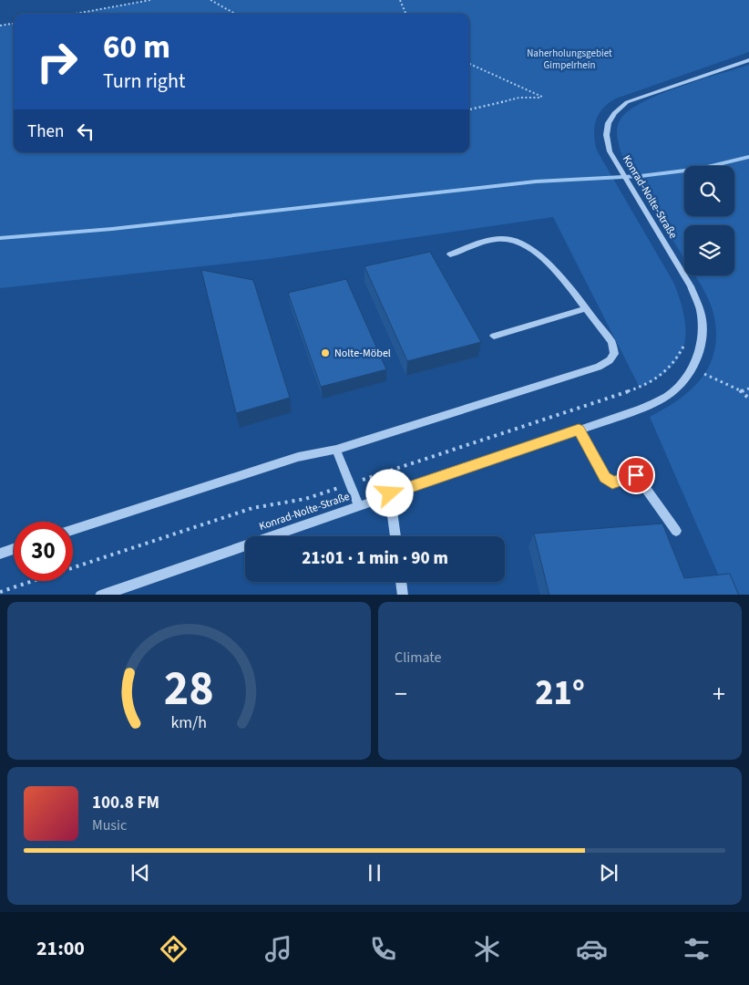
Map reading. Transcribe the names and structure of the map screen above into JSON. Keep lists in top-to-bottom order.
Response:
{
  "streets": {
    "street": ["Konrad-Nolte-Straße"]
  },
  "parks": ["Naherholungsgebiet Gimpelrhein"],
  "places": ["Nolte-Möbel"],
  "page": {
    "turn": ["60 m", "Turn right"],
    "then": "Then",
    "limit": "30",
    "trip": "21:01 · 1 min · 90 m",
    "tile": "Climate",
    "heat": ["−", "21°", "+"],
    "song": ["100.8 FM", "Music"],
    "tabs": "21:00",
    "gauge": ["28", "km/h"]
  }
}
